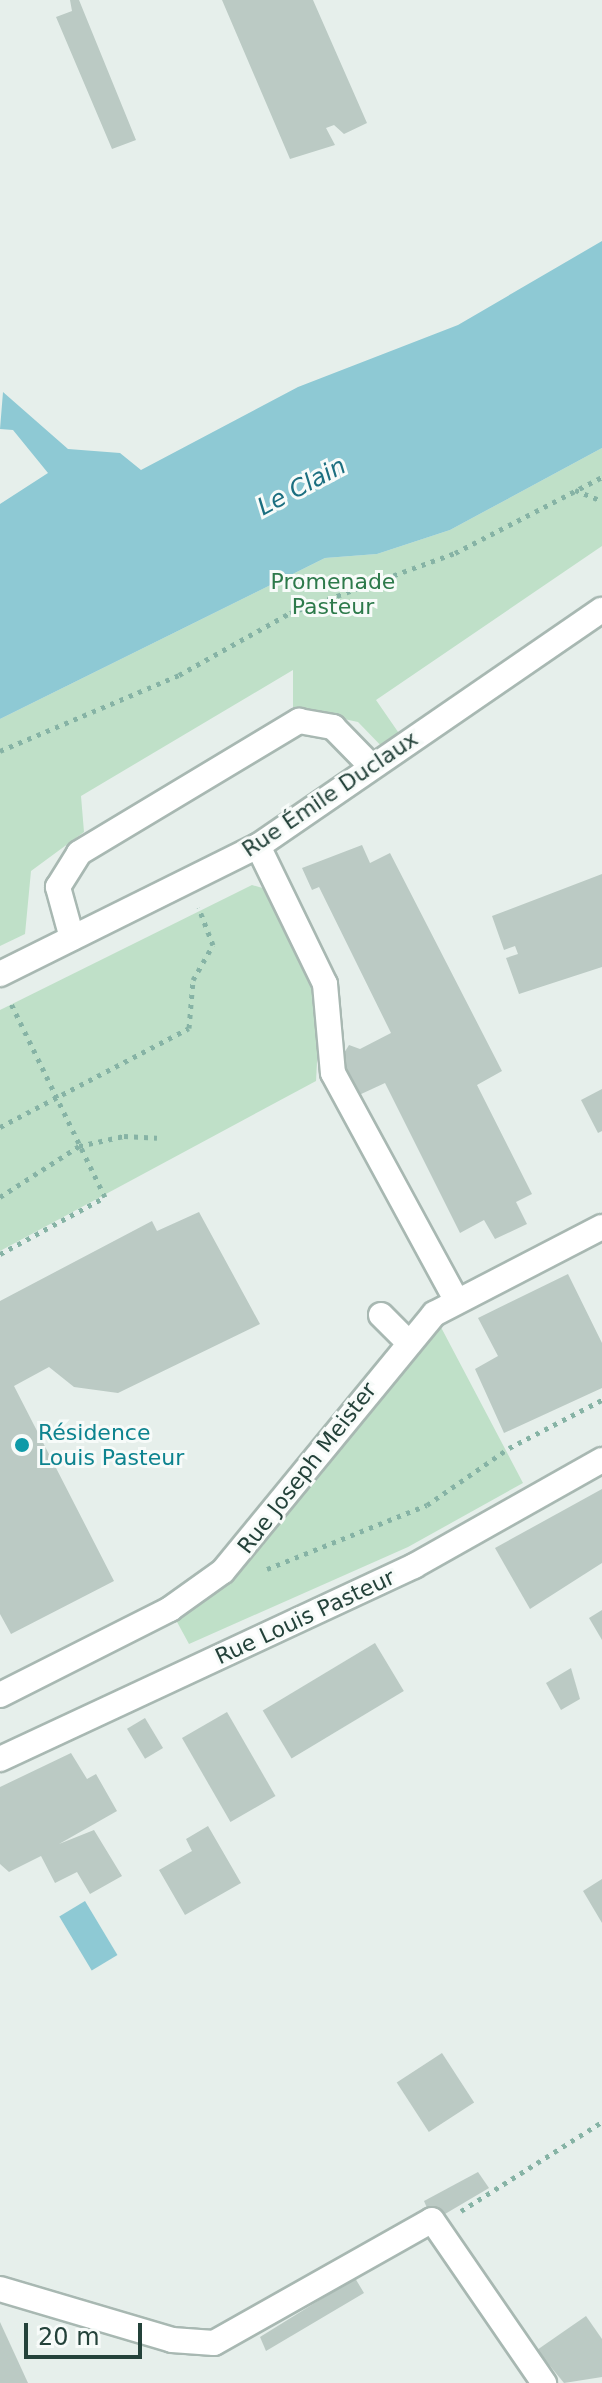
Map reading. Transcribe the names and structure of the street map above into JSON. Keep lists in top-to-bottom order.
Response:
{
  "streets": {
    "street": ["Rue Émile Duclaux", "Rue Joseph Meister", "Rue Louis Pasteur"]
  },
  "water": ["Le Clain"],
  "parks": ["Promenade Pasteur"],
  "places": ["Résidence Louis Pasteur"],
  "scale_bar": "20 m"
}
